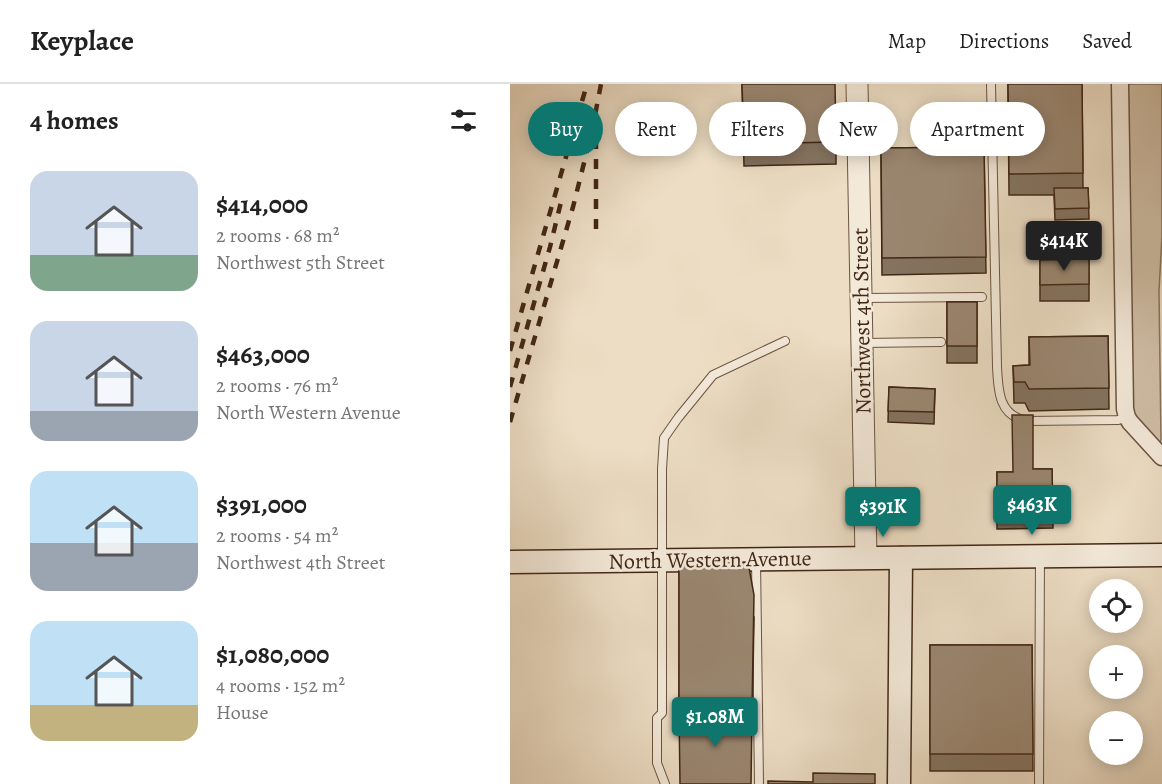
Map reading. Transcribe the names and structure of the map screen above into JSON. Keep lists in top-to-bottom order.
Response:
{
  "streets": {
    "main road": ["North Western Avenue"],
    "street": ["Northwest 4th Street"]
  },
  "crossings": [
    ["Northwest 4th Street", "North Western Avenue"]
  ],
  "page": {
    "header": "Keyplace",
    "nav": ["Map", "Directions", "Saved"],
    "heading": "4 homes",
    "chip": [
      "Buy",
      "Rent",
      "Filters",
      "New",
      "Apartment"
    ],
    "list": [
      {
        "name": "$414,000",
        "note": "2 rooms · 68 m² · Northwest 5th Street"
      },
      {
        "name": "$463,000",
        "note": "2 rooms · 76 m² · North Western Avenue"
      },
      {
        "name": "$391,000",
        "note": "2 rooms · 54 m² · Northwest 4th Street"
      },
      {
        "name": "$1,080,000",
        "note": "4 rooms · 152 m² · House"
      }
    ],
    "price": [
      "$414K",
      "$463K",
      "$391K",
      "$1.08M"
    ],
    "map_buttons": ["+", "−"]
  }
}
